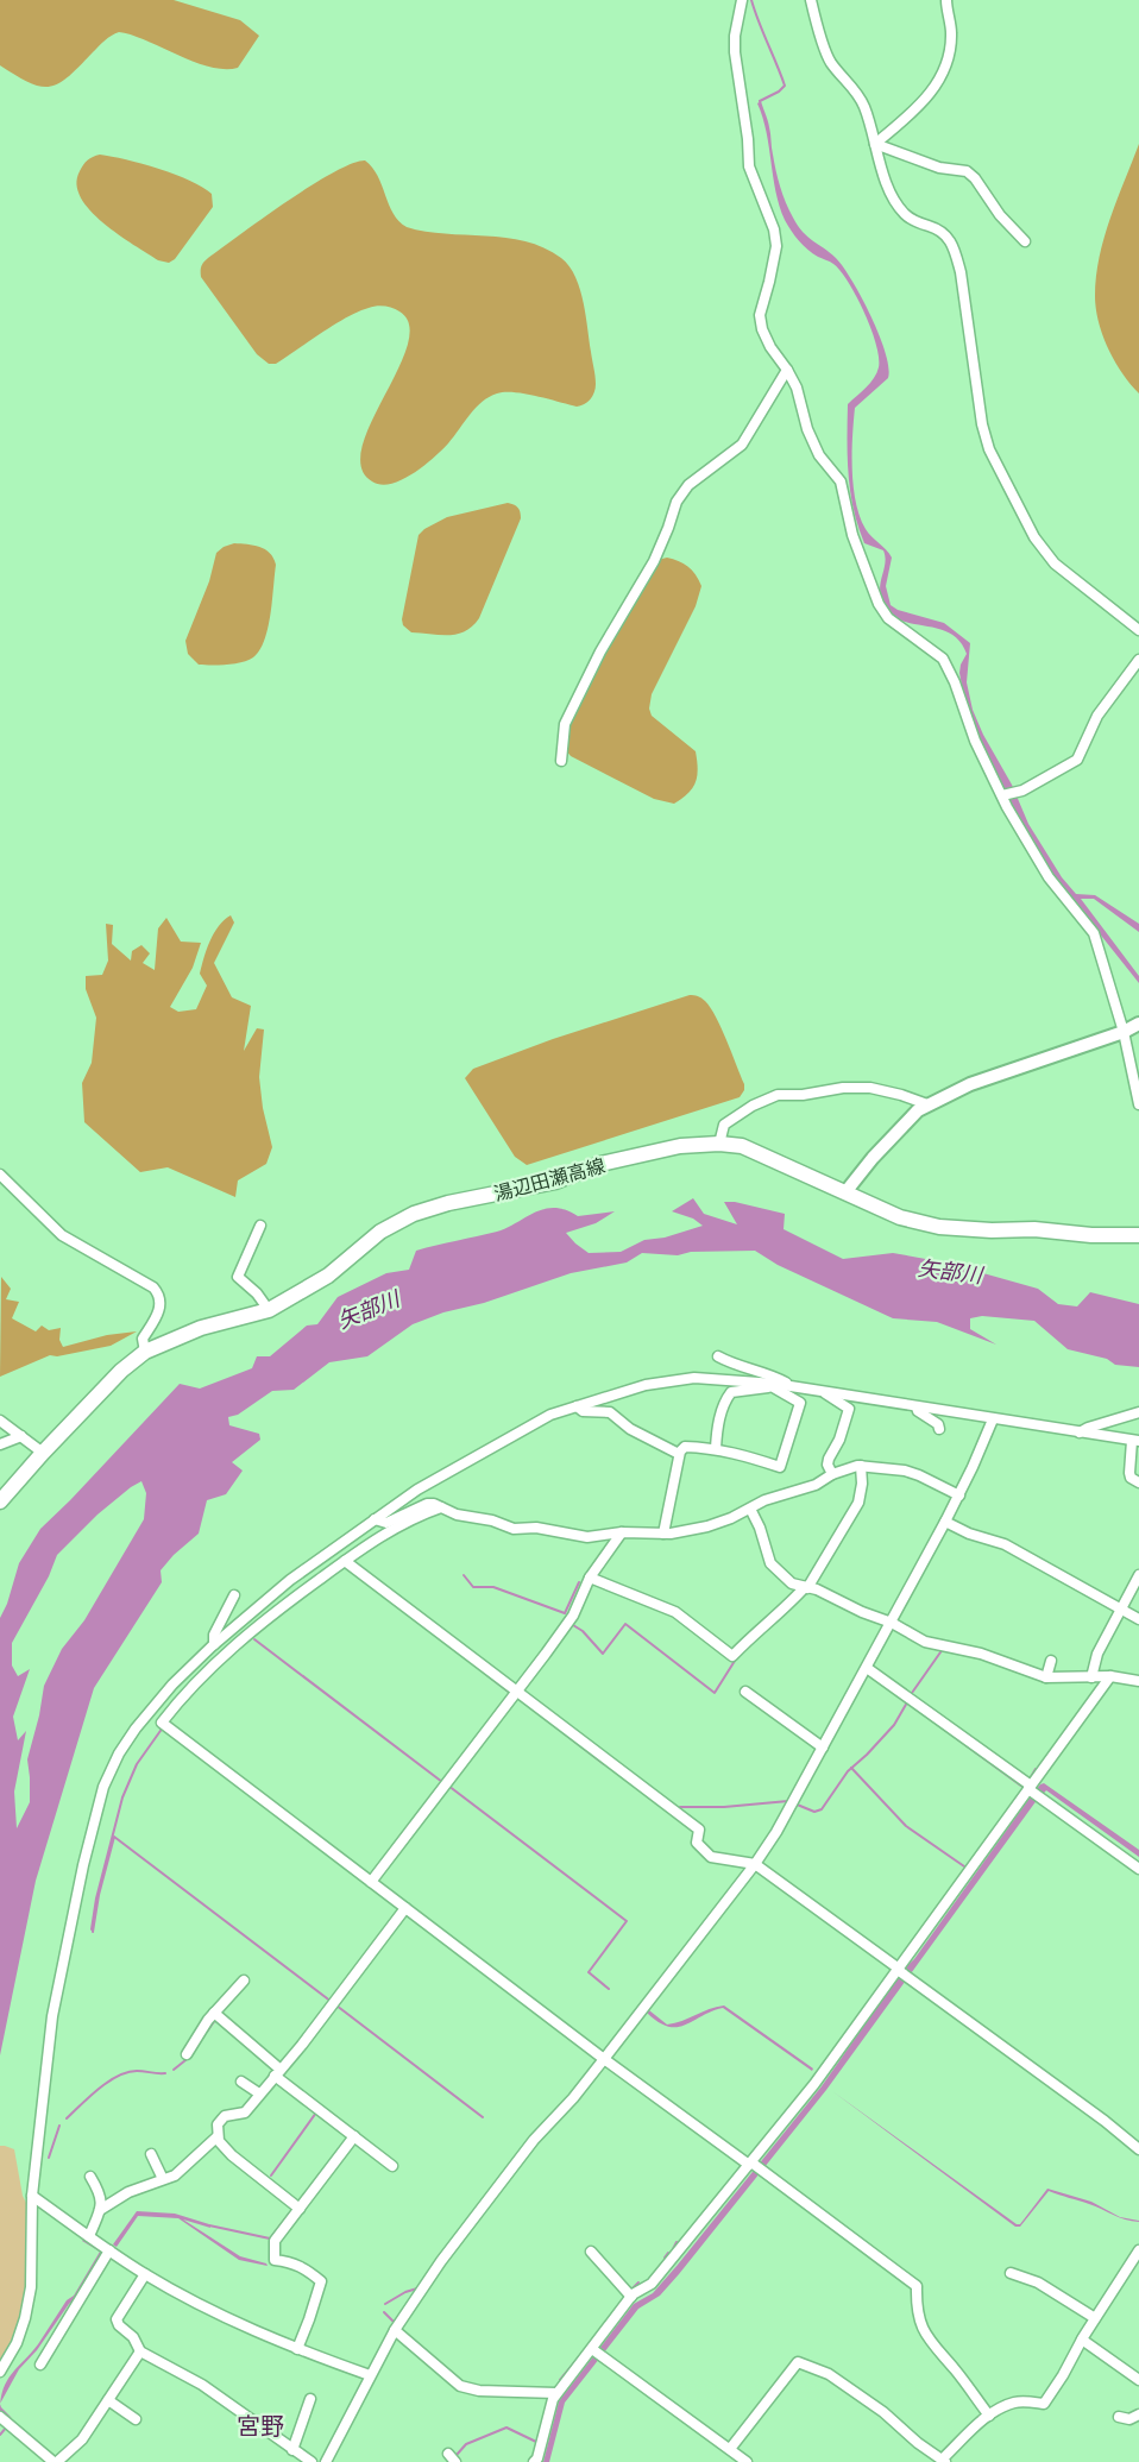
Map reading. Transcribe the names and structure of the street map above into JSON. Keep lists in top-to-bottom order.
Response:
{
  "streets": {
    "main road": ["湯辺田瀬高線"]
  },
  "districts": ["宮野"],
  "water": ["矢部川"]
}
